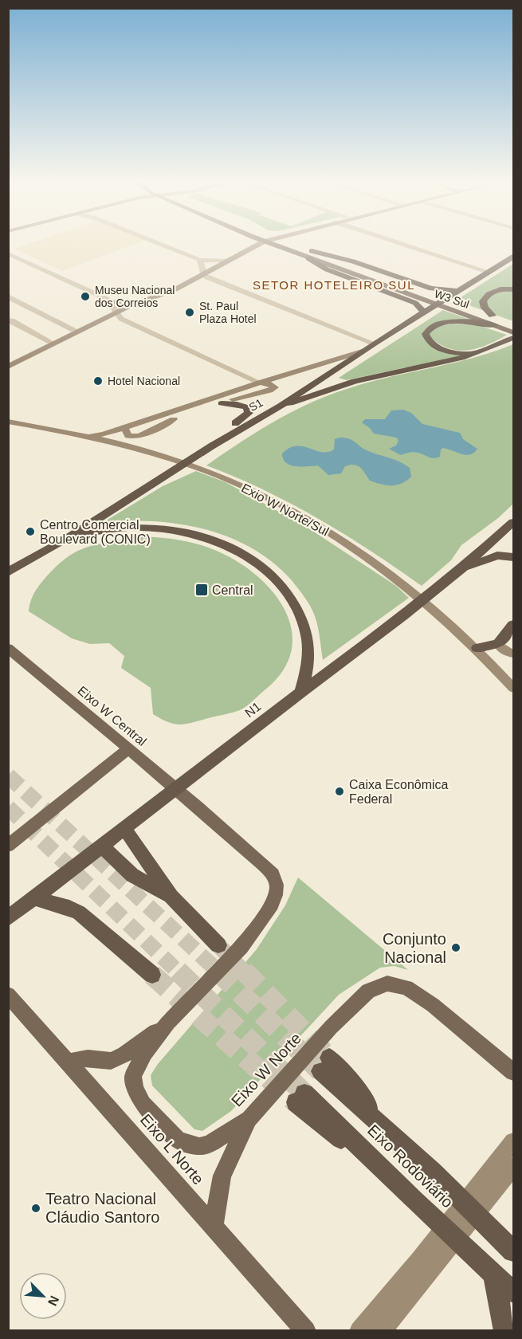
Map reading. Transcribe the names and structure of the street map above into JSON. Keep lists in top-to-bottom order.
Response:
{
  "streets": {
    "highway": ["S1", "N1", "Eixo Rodoviário"],
    "main road": [
      "W3 Sul",
      "Exio W Norte/Sul",
      "Eixo W Central",
      "Eixo W Norte",
      "Eixo L Norte"
    ]
  },
  "crossings": [
    ["Eixo W Central", "Eixo W Norte"]
  ],
  "districts": ["SETOR HOTELEIRO SUL"],
  "places": {
    "other": [
      "Museu Nacional dos Correios",
      "St. Paul Plaza Hotel",
      "Hotel Nacional",
      "Centro Comercial Boulevard (CONIC)",
      "Caixa Econômica Federal",
      "Conjunto Nacional",
      "Teatro Nacional Cláudio Santoro"
    ],
    "transit": ["Central"]
  },
  "north": "bottom right"
}
